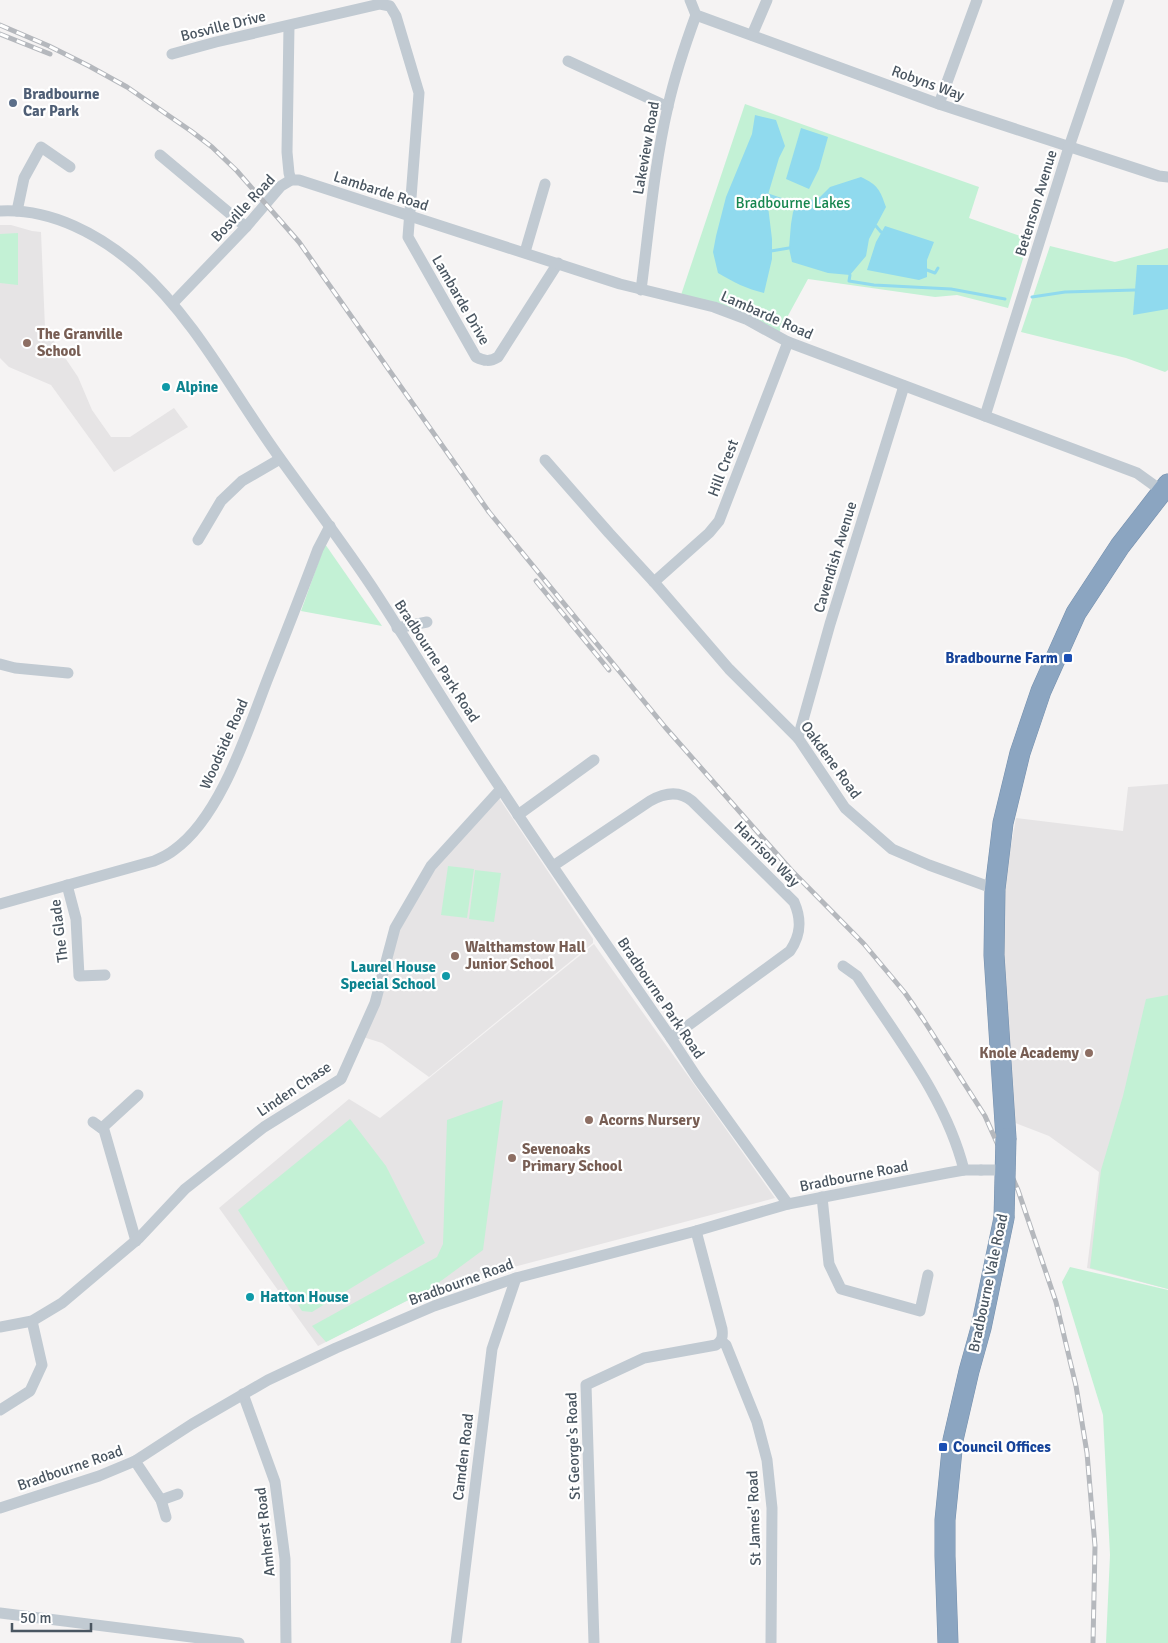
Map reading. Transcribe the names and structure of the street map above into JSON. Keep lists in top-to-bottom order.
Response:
{
  "streets": {
    "highway": ["Bradbourne Vale Road"],
    "street": [
      "Bosville Drive",
      "Robyns Way",
      "Lakeview Road",
      "Lambarde Road",
      "Betenson Avenue",
      "Bosville Road",
      "Lambarde Drive",
      "Hill Crest",
      "Cavendish Avenue",
      "Bradbourne Park Road",
      "Woodside Road",
      "Oakdene Road",
      "Harrison Way",
      "The Glade",
      "Linden Chase",
      "Bradbourne Road",
      "St George's Road",
      "Camden Road",
      "St James' Road",
      "Amherst Road"
    ]
  },
  "crossings": [
    ["Bosville Drive", "Lambarde Road"],
    ["Bosville Drive", "Bosville Road"],
    ["Bosville Drive", "Lambarde Drive"],
    ["Robyns Way", "Lakeview Road"],
    ["Robyns Way", "Betenson Avenue"],
    ["Lakeview Road", "Lambarde Road"],
    ["Lambarde Road", "Betenson Avenue"],
    ["Lambarde Road", "Bosville Road"],
    ["Lambarde Road", "Lambarde Drive"],
    ["Lambarde Road", "Hill Crest"],
    ["Lambarde Road", "Cavendish Avenue"],
    ["Lambarde Road", "Bradbourne Vale Road"],
    ["Bosville Road", "Bradbourne Park Road"],
    ["Hill Crest", "Oakdene Road"],
    ["Cavendish Avenue", "Oakdene Road"],
    ["Bradbourne Park Road", "Woodside Road"],
    ["Bradbourne Park Road", "Harrison Way"],
    ["Bradbourne Park Road", "Linden Chase"],
    ["Bradbourne Park Road", "Bradbourne Road"],
    ["Woodside Road", "The Glade"],
    ["Oakdene Road", "Bradbourne Vale Road"],
    ["Bradbourne Road", "Bradbourne Vale Road"],
    ["Bradbourne Road", "Camden Road"],
    ["Bradbourne Road", "Amherst Road"],
    ["St George's Road", "St James' Road"]
  ],
  "parks": ["Bradbourne Lakes"],
  "places": {
    "other": [
      "Bradbourne Car Park",
      "The Granville School",
      "Alpine",
      "Walthamstow Hall Junior School",
      "Laurel House Special School",
      "Knole Academy",
      "Acorns Nursery",
      "Sevenoaks Primary School",
      "Hatton House"
    ],
    "transit": ["Bradbourne Farm", "Council Offices"]
  },
  "scale_bar": "50 m"
}
